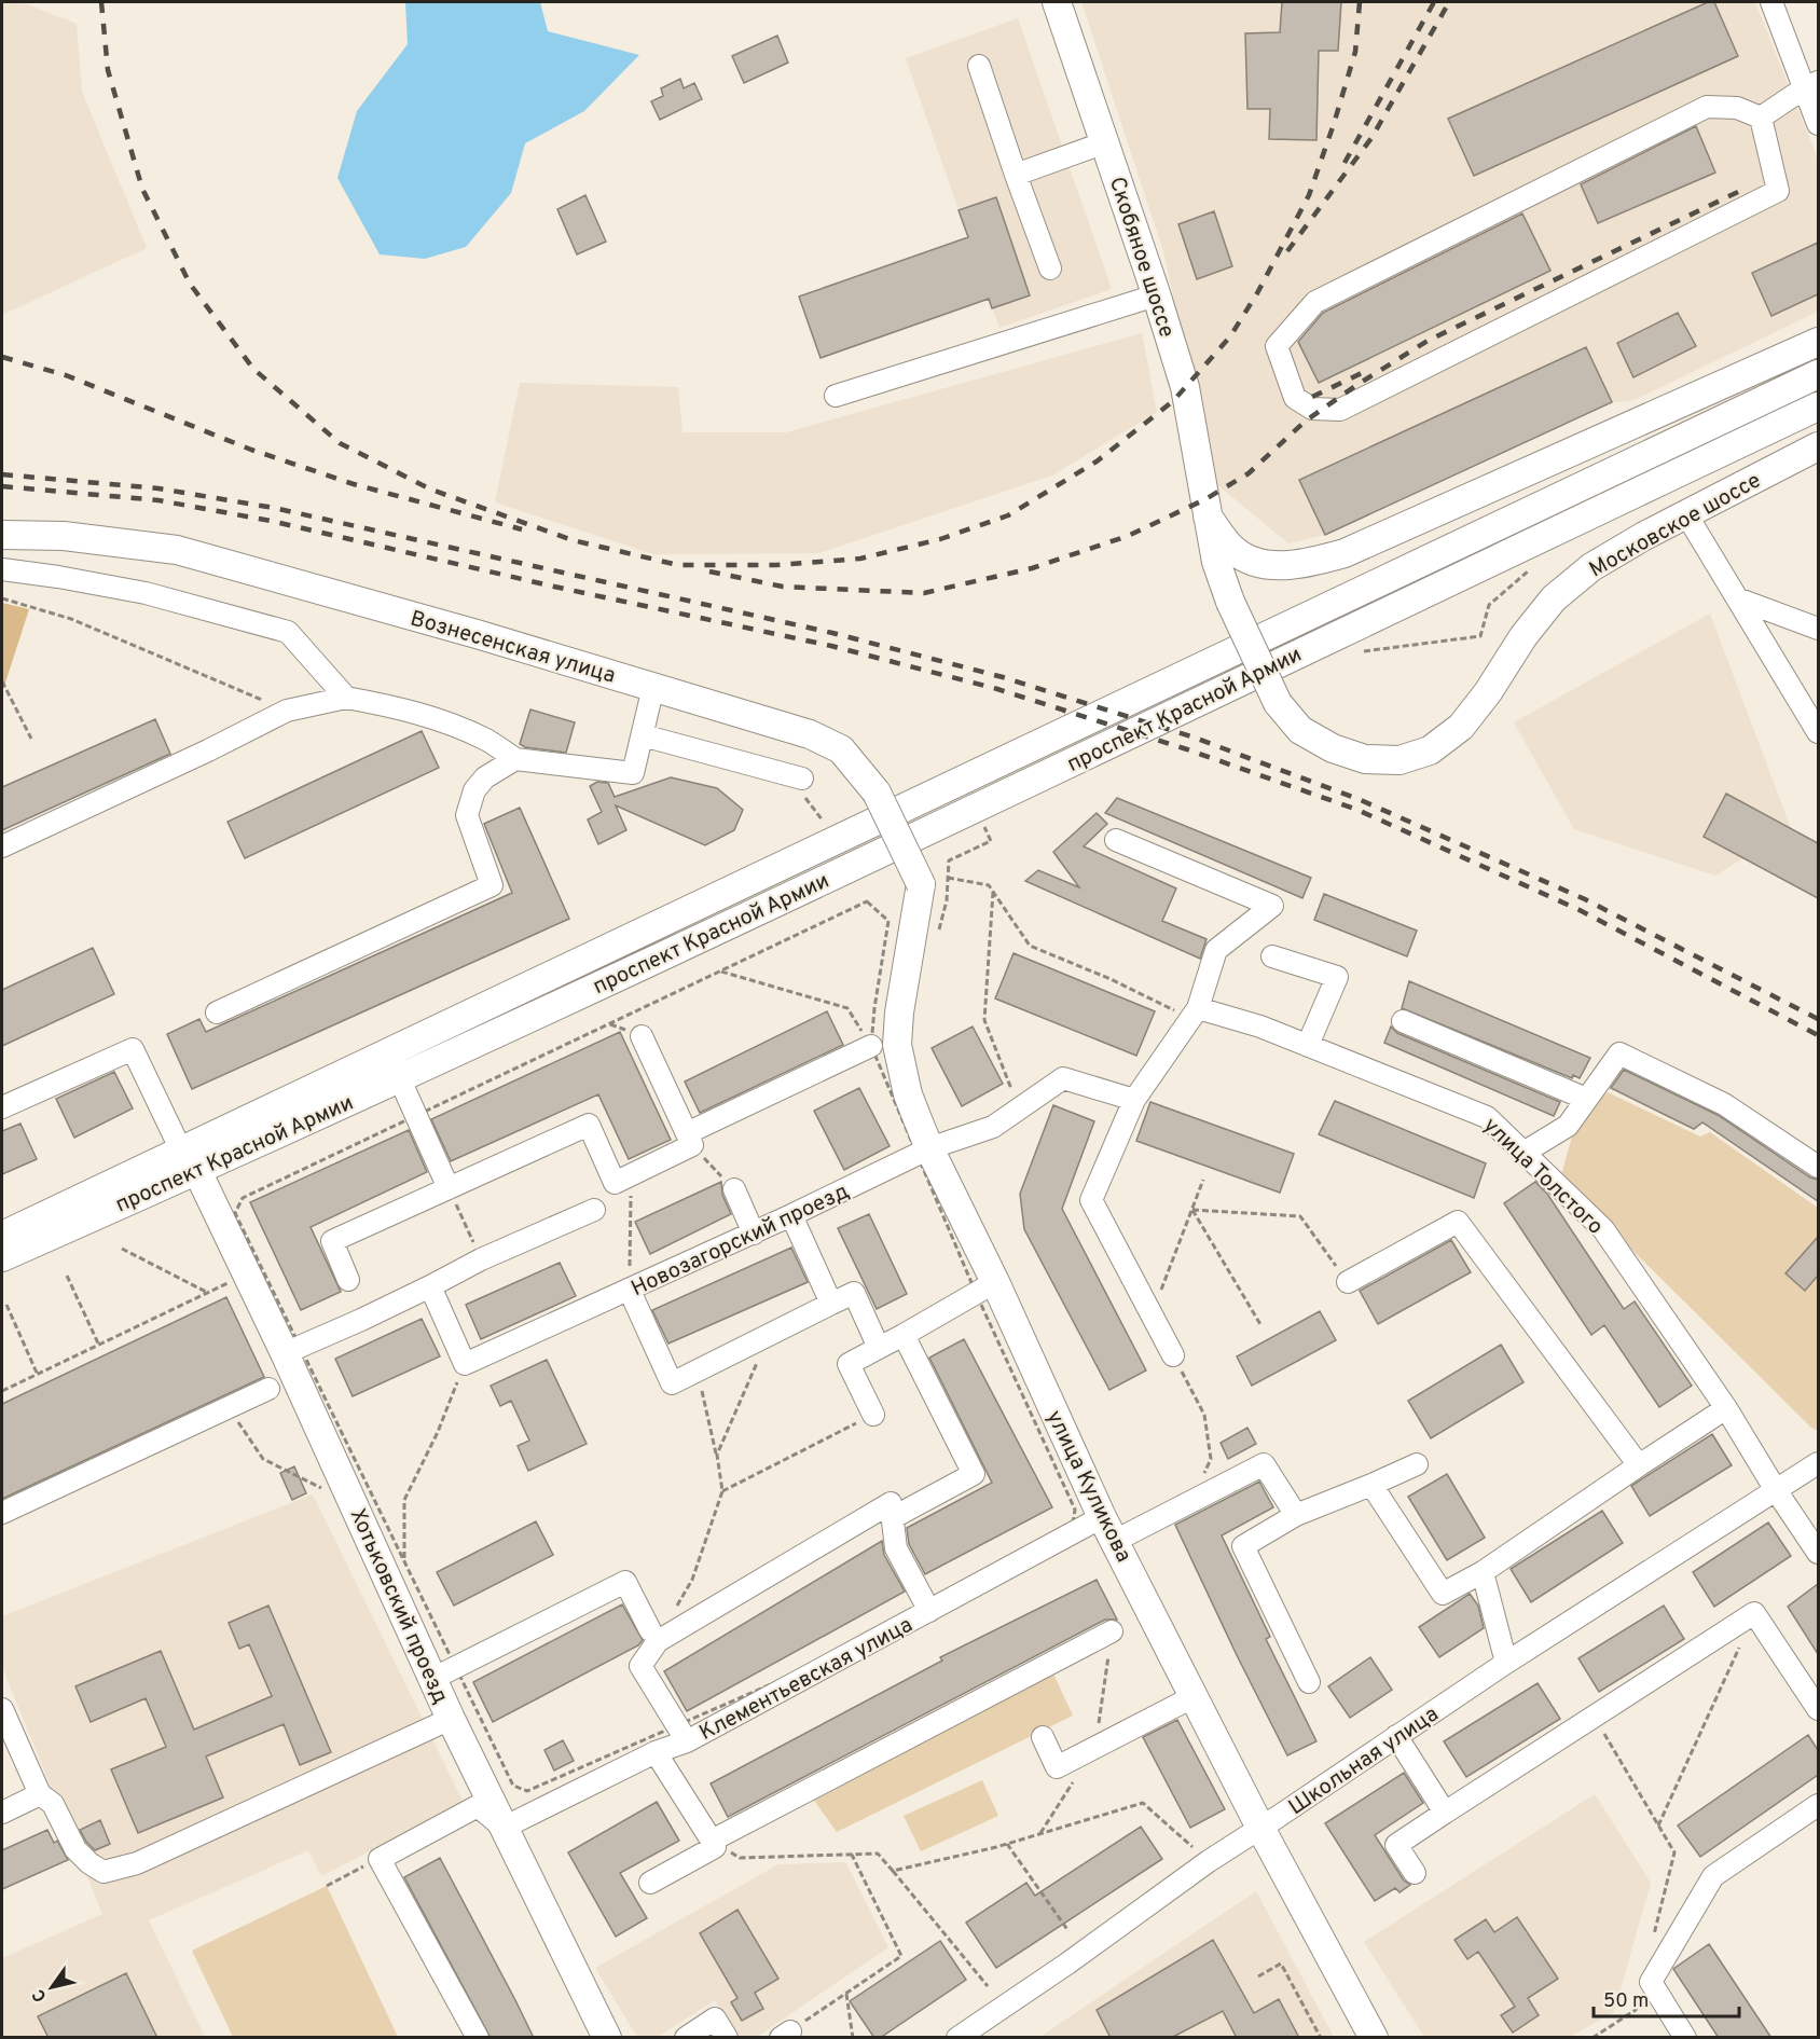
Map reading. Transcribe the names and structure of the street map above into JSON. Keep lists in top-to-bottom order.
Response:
{
  "streets": {
    "main road": [
      "Скобяное шоссе",
      "Московское шоссе",
      "Вознесенская улица",
      "проспект Красной Армии",
      "улица Куликова",
      "Хотьковский проезд"
    ],
    "street": [
      "улица Толстого",
      "Новозагорский проезд",
      "Клементьевская улица",
      "Школьная улица"
    ]
  },
  "crossings": [
    ["Скобяное шоссе", "Московское шоссе"],
    ["Московское шоссе", "проспект Красной Армии"],
    ["Вознесенская улица", "улица Куликова"],
    ["проспект Красной Армии", "Хотьковский проезд"],
    ["улица Толстого", "Школьная улица"],
    ["Новозагорский проезд", "улица Куликова"],
    ["улица Куликова", "Клементьевская улица"],
    ["улица Куликова", "Школьная улица"],
    ["Хотьковский проезд", "Клементьевская улица"]
  ],
  "scale_bar": "50 m",
  "north": "bottom left"
}
